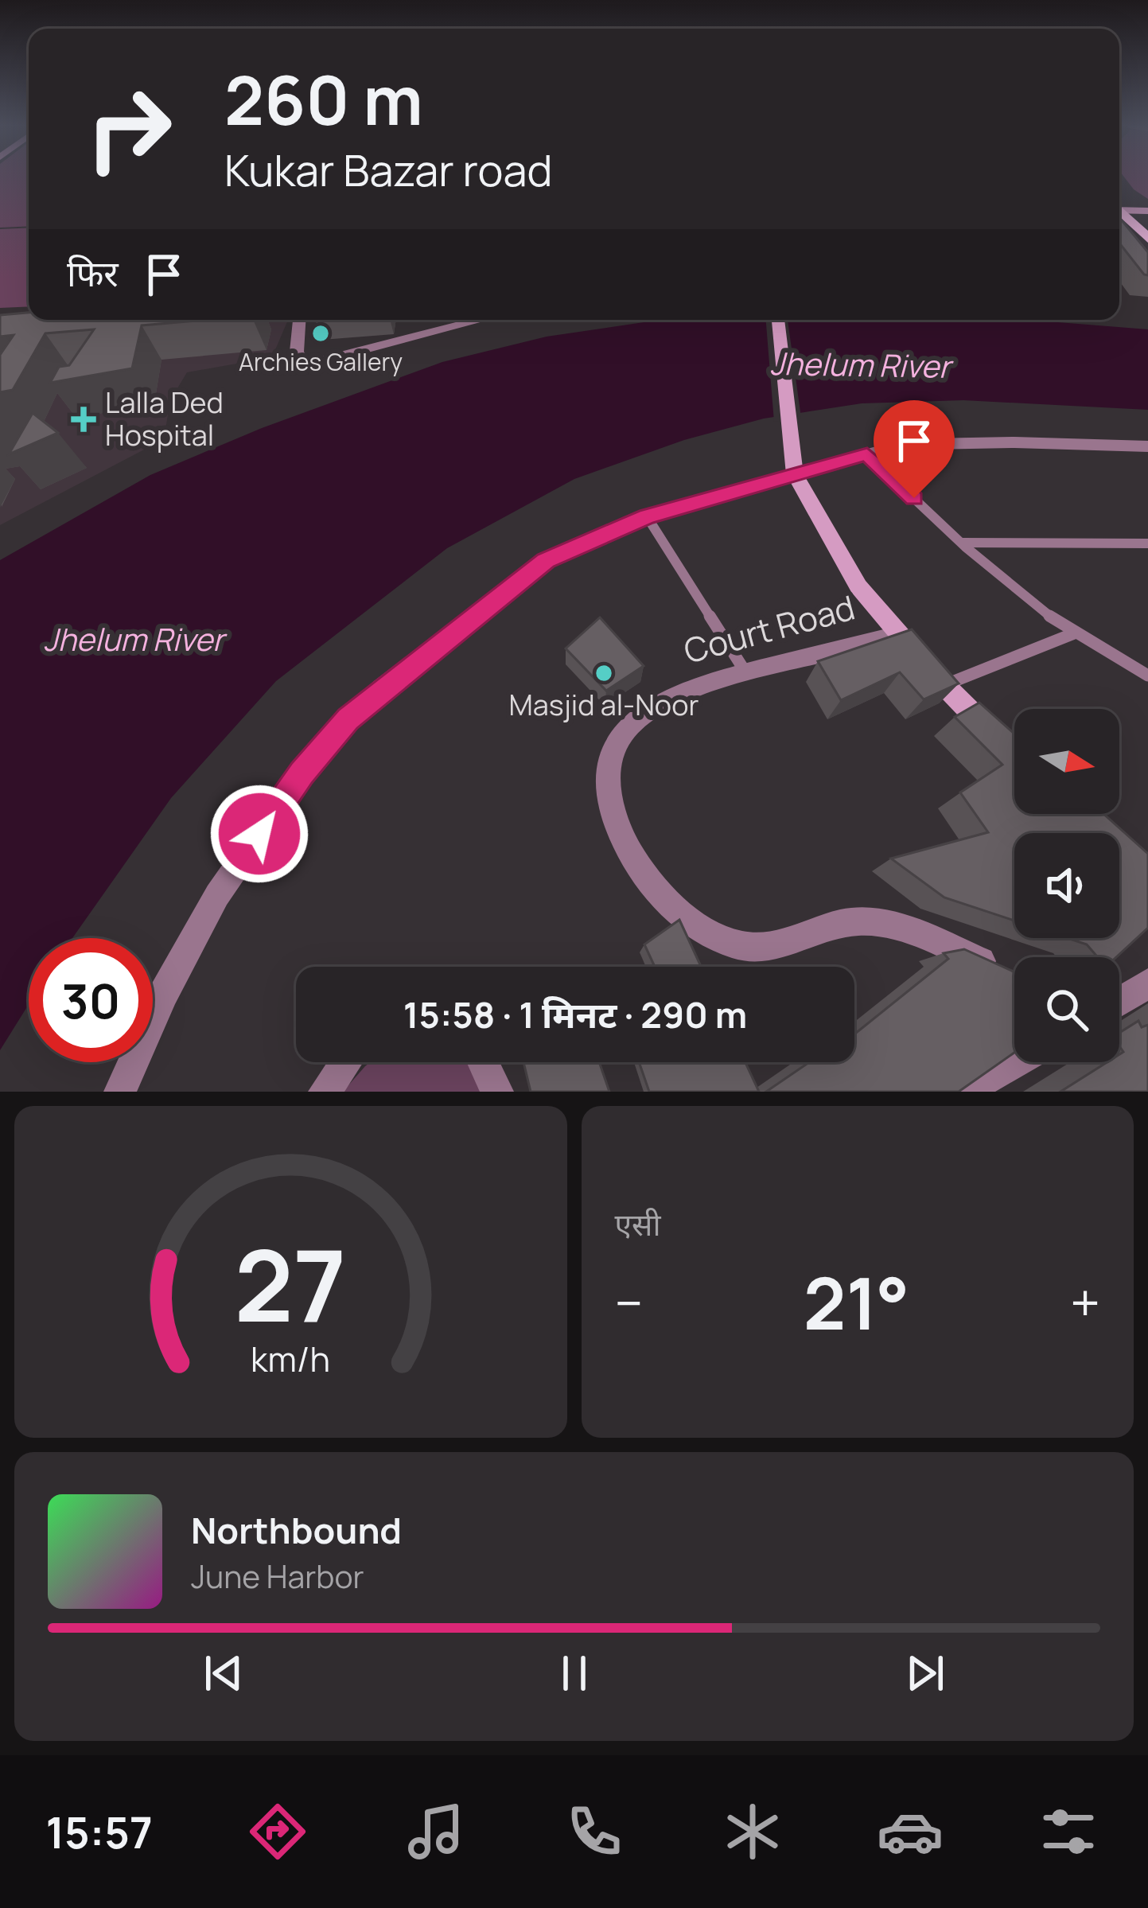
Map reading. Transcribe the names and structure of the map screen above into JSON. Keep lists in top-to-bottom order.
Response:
{
  "streets": {
    "street": ["Court Road"]
  },
  "water": ["Jhelum River"],
  "places": {
    "other": ["Archies Gallery", "Masjid al-Noor"],
    "health": ["Lalla Ded Hospital"]
  },
  "north": "right",
  "page": {
    "turn": ["260 m", "Kukar Bazar road"],
    "then": "फिर",
    "limit": "30",
    "trip": "15:58 · 1 मिनट · 290 m",
    "tile": "एसी",
    "heat": ["−", "21°", "+"],
    "song": ["Northbound", "June Harbor"],
    "tabs": "15:57",
    "gauge": ["27", "km/h"]
  }
}
